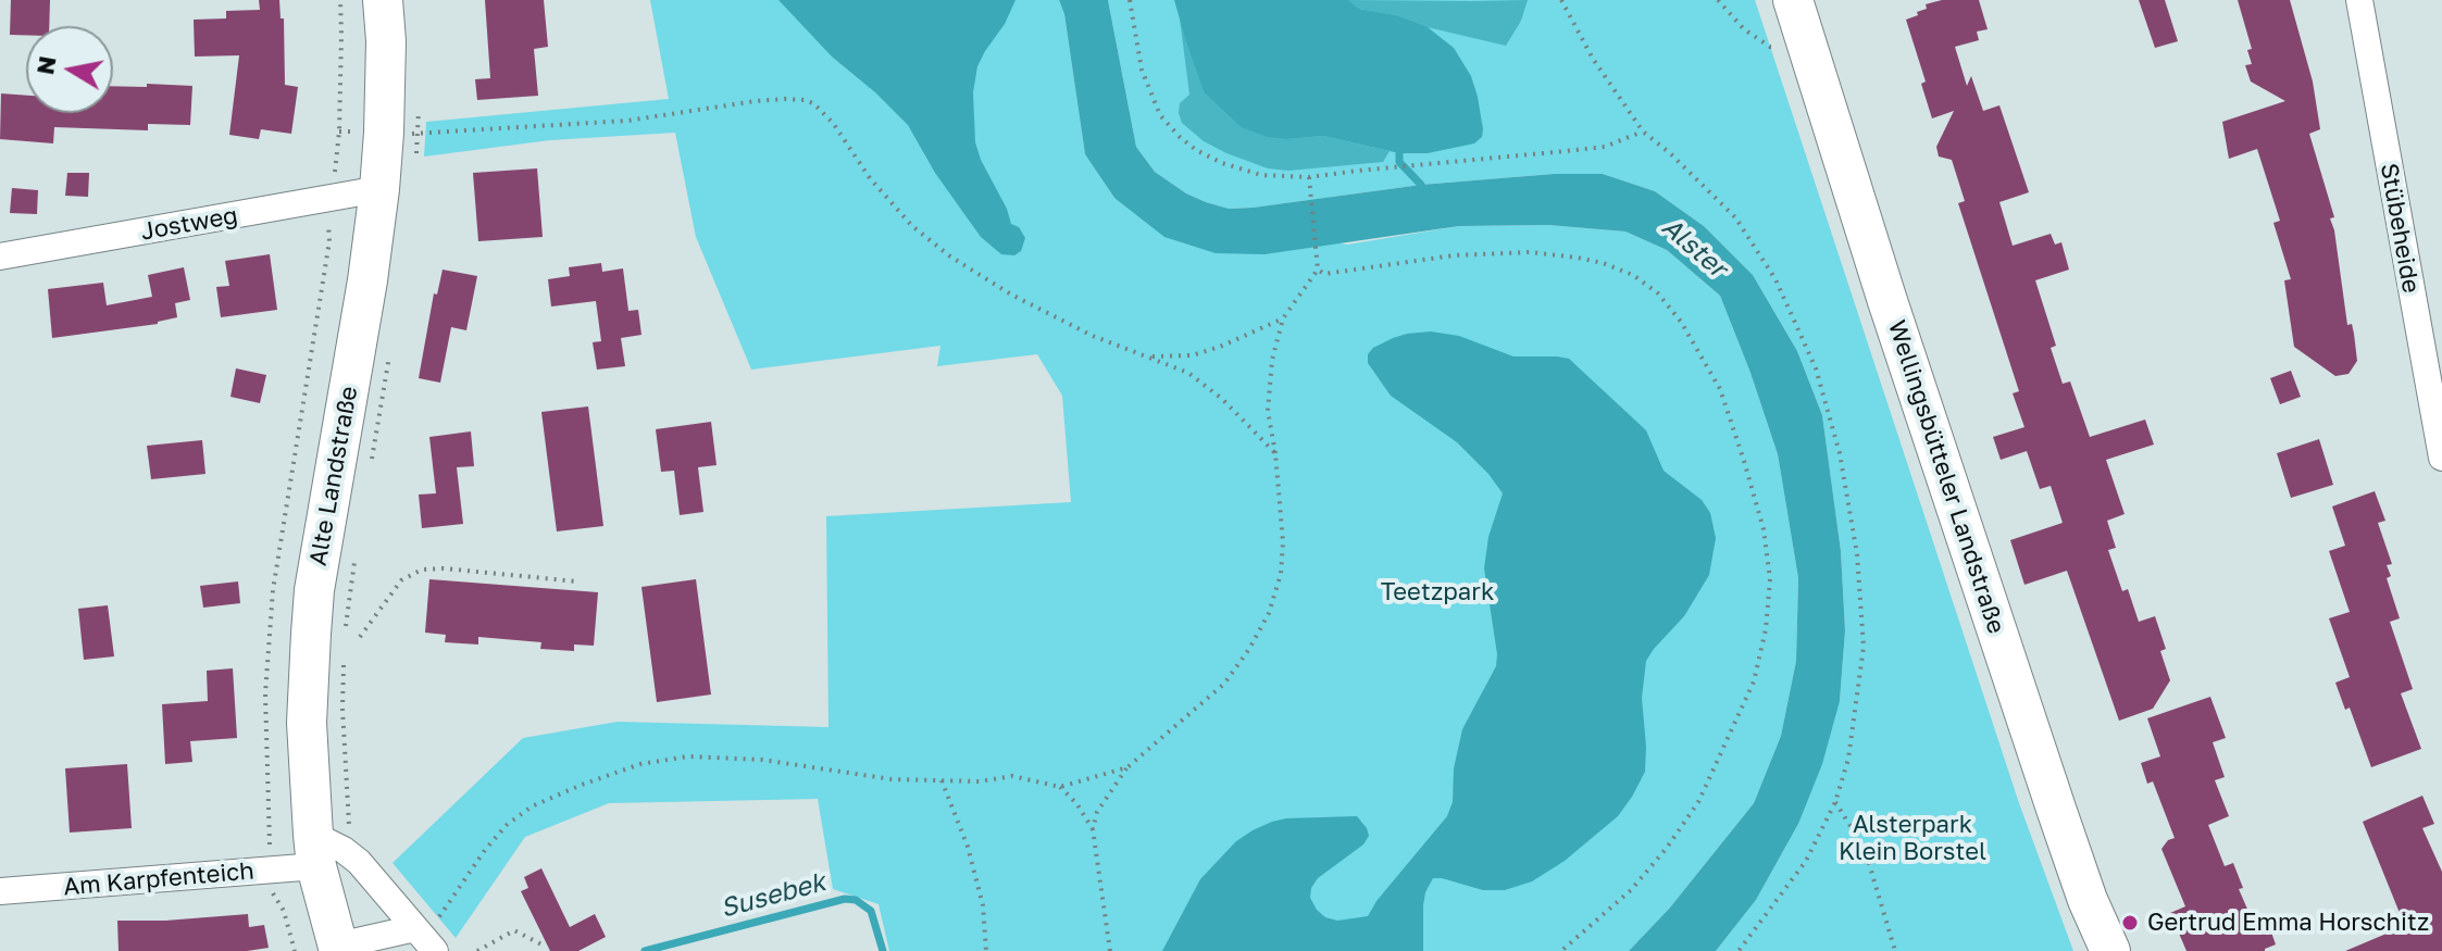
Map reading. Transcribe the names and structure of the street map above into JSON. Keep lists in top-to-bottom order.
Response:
{
  "streets": {
    "main road": ["Alte Landstraße", "Wellingsbütteler Landstraße"],
    "street": ["Jostweg", "Stübeheide", "Am Karpfenteich"]
  },
  "crossings": [
    ["Jostweg", "Alte Landstraße"],
    ["Alte Landstraße", "Am Karpfenteich"]
  ],
  "water": ["Alster", "Susebek"],
  "parks": ["Teetzpark", "Alsterpark Klein Borstel"],
  "places": ["Gertrud Emma Horschitz"],
  "north": "left"
}
